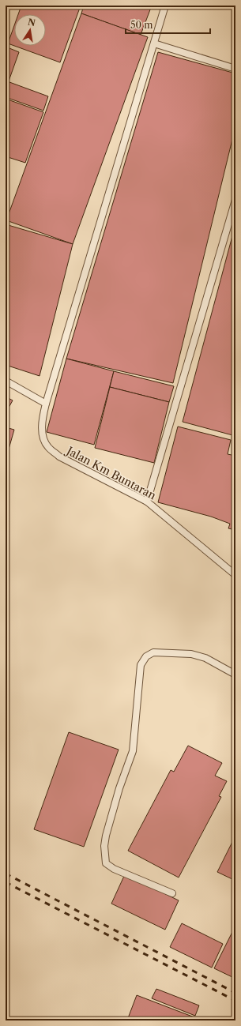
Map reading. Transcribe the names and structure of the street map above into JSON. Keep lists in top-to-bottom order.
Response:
{
  "streets": {
    "lane": ["Jalan Km Buntaran"]
  },
  "scale_bar": "50 m",
  "north": "top"
}
